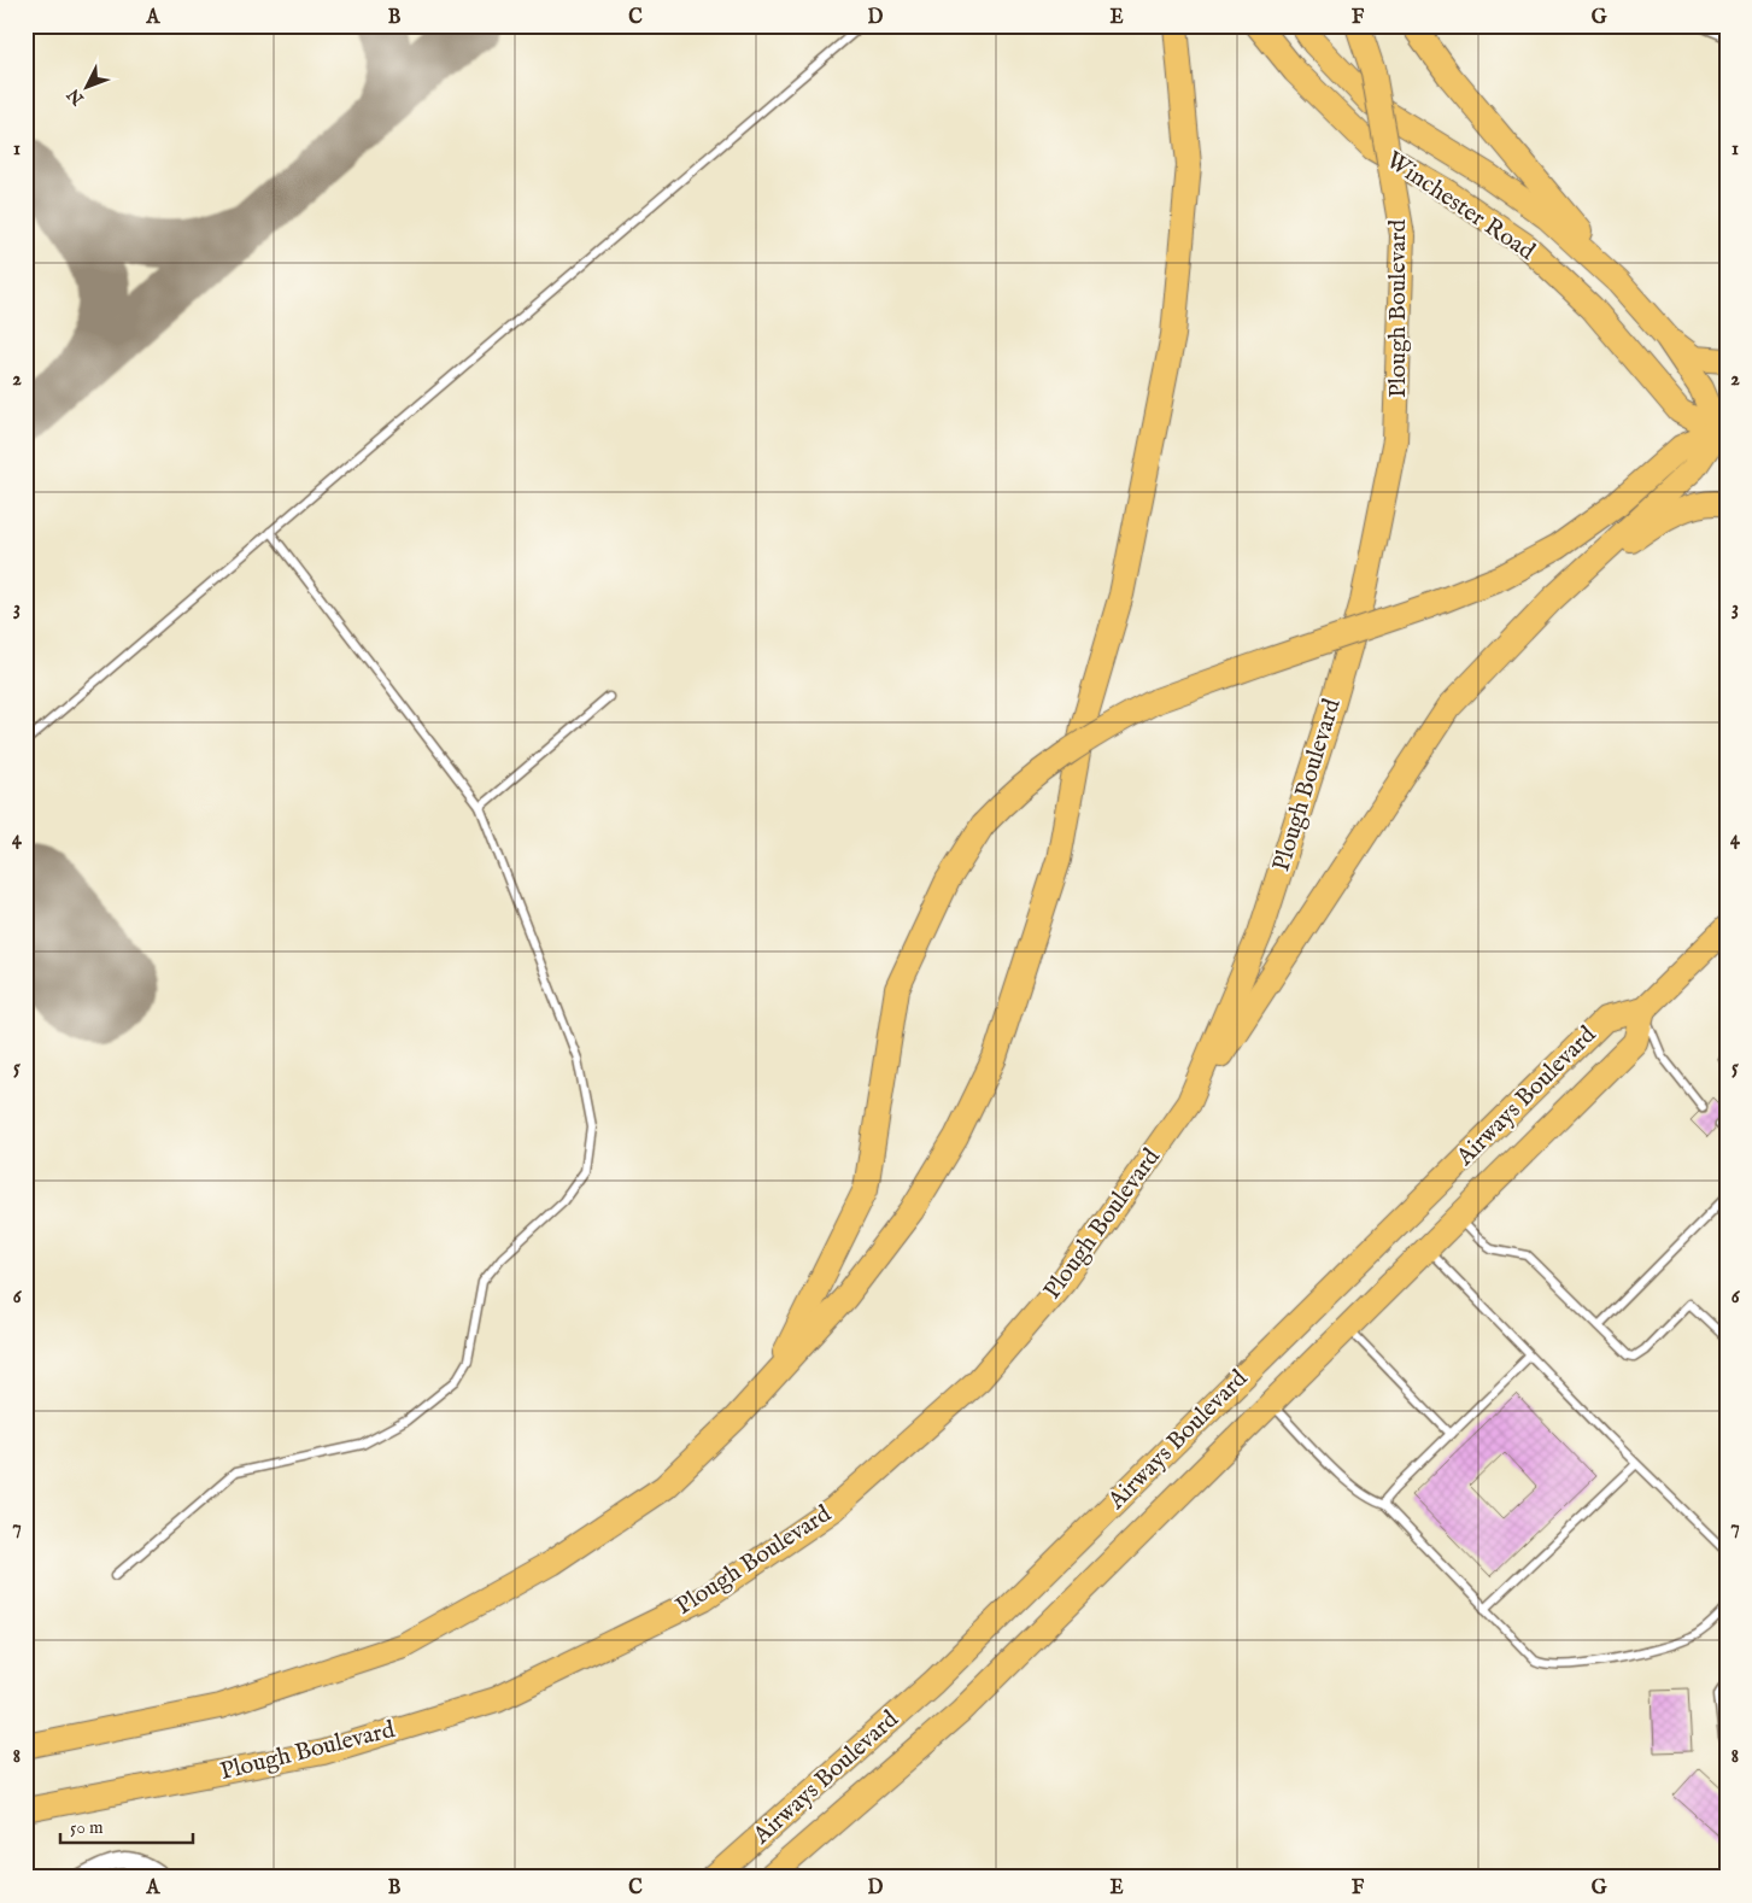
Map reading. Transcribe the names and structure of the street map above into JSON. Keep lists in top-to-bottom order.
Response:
{
  "streets": {
    "main road": ["Winchester Road", "Plough Boulevard", "Airways Boulevard"]
  },
  "scale_bar": "50 m",
  "north": "bottom left",
  "grid": {
    "columns": [
      "A",
      "B",
      "C",
      "D",
      "E",
      "F",
      "G"
    ],
    "rows": [
      "1",
      "2",
      "3",
      "4",
      "5",
      "6",
      "7",
      "8"
    ]
  }
}
